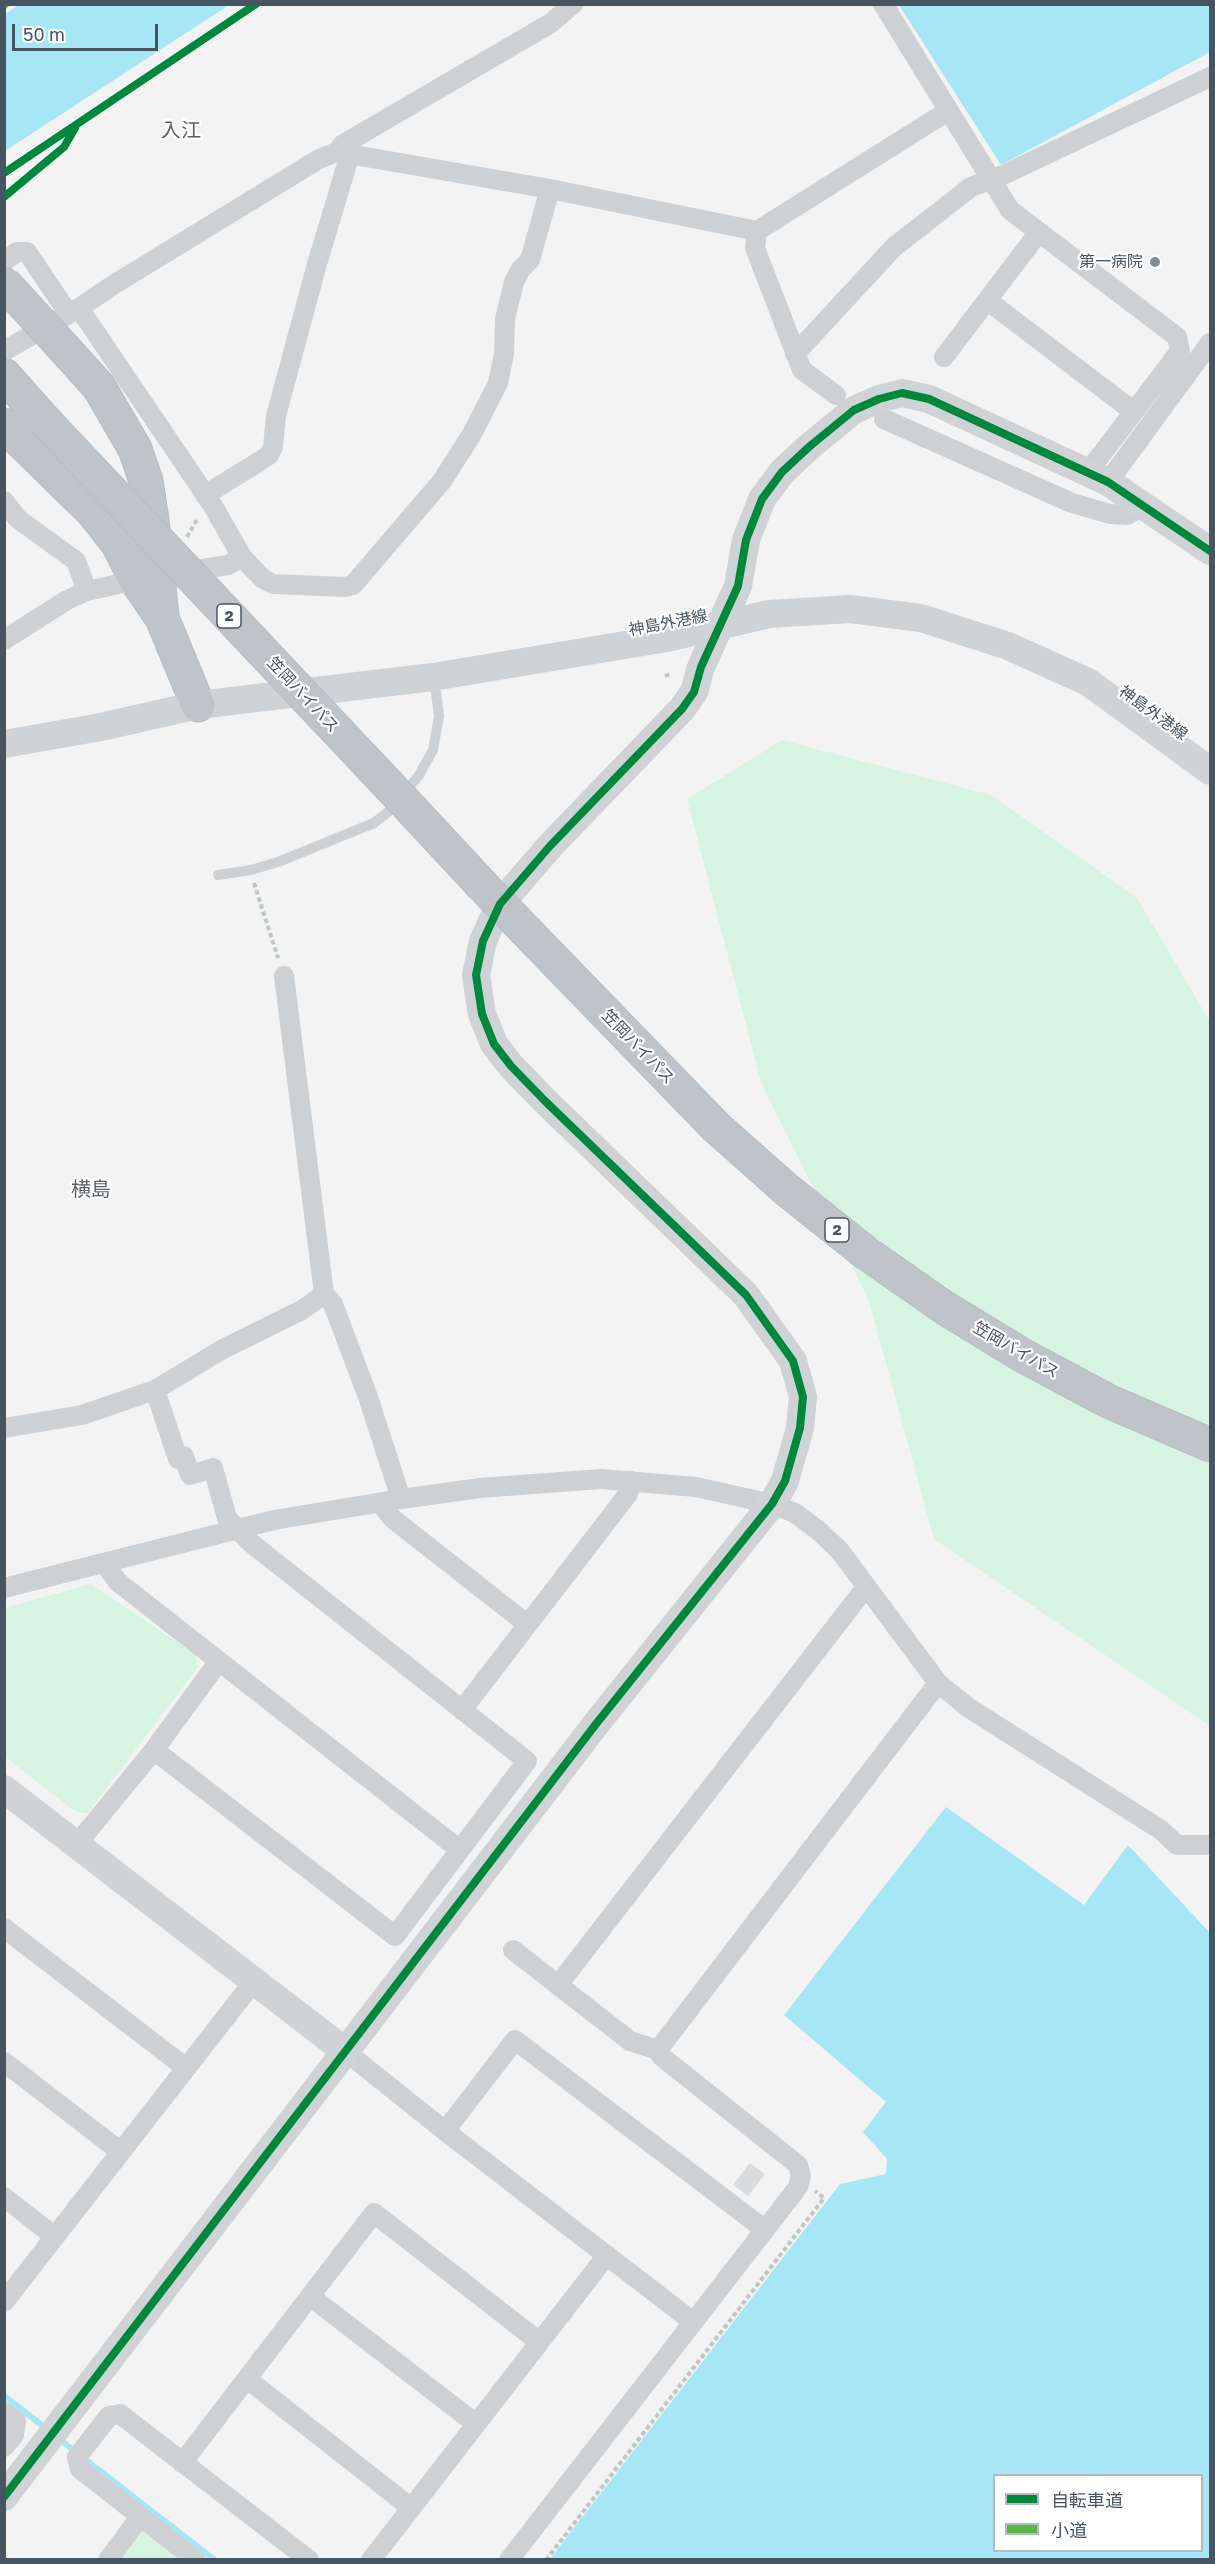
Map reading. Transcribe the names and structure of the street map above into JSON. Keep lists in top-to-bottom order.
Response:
{
  "streets": {
    "highway": ["2", "笠岡バイパス"],
    "street": ["神島外港線"]
  },
  "crossings": [
    ["2", "笠岡バイパス"]
  ],
  "districts": ["入江", "横島"],
  "places": ["第一病院"],
  "legend": ["自転車道", "小道"],
  "scale_bar": "50 m"
}
